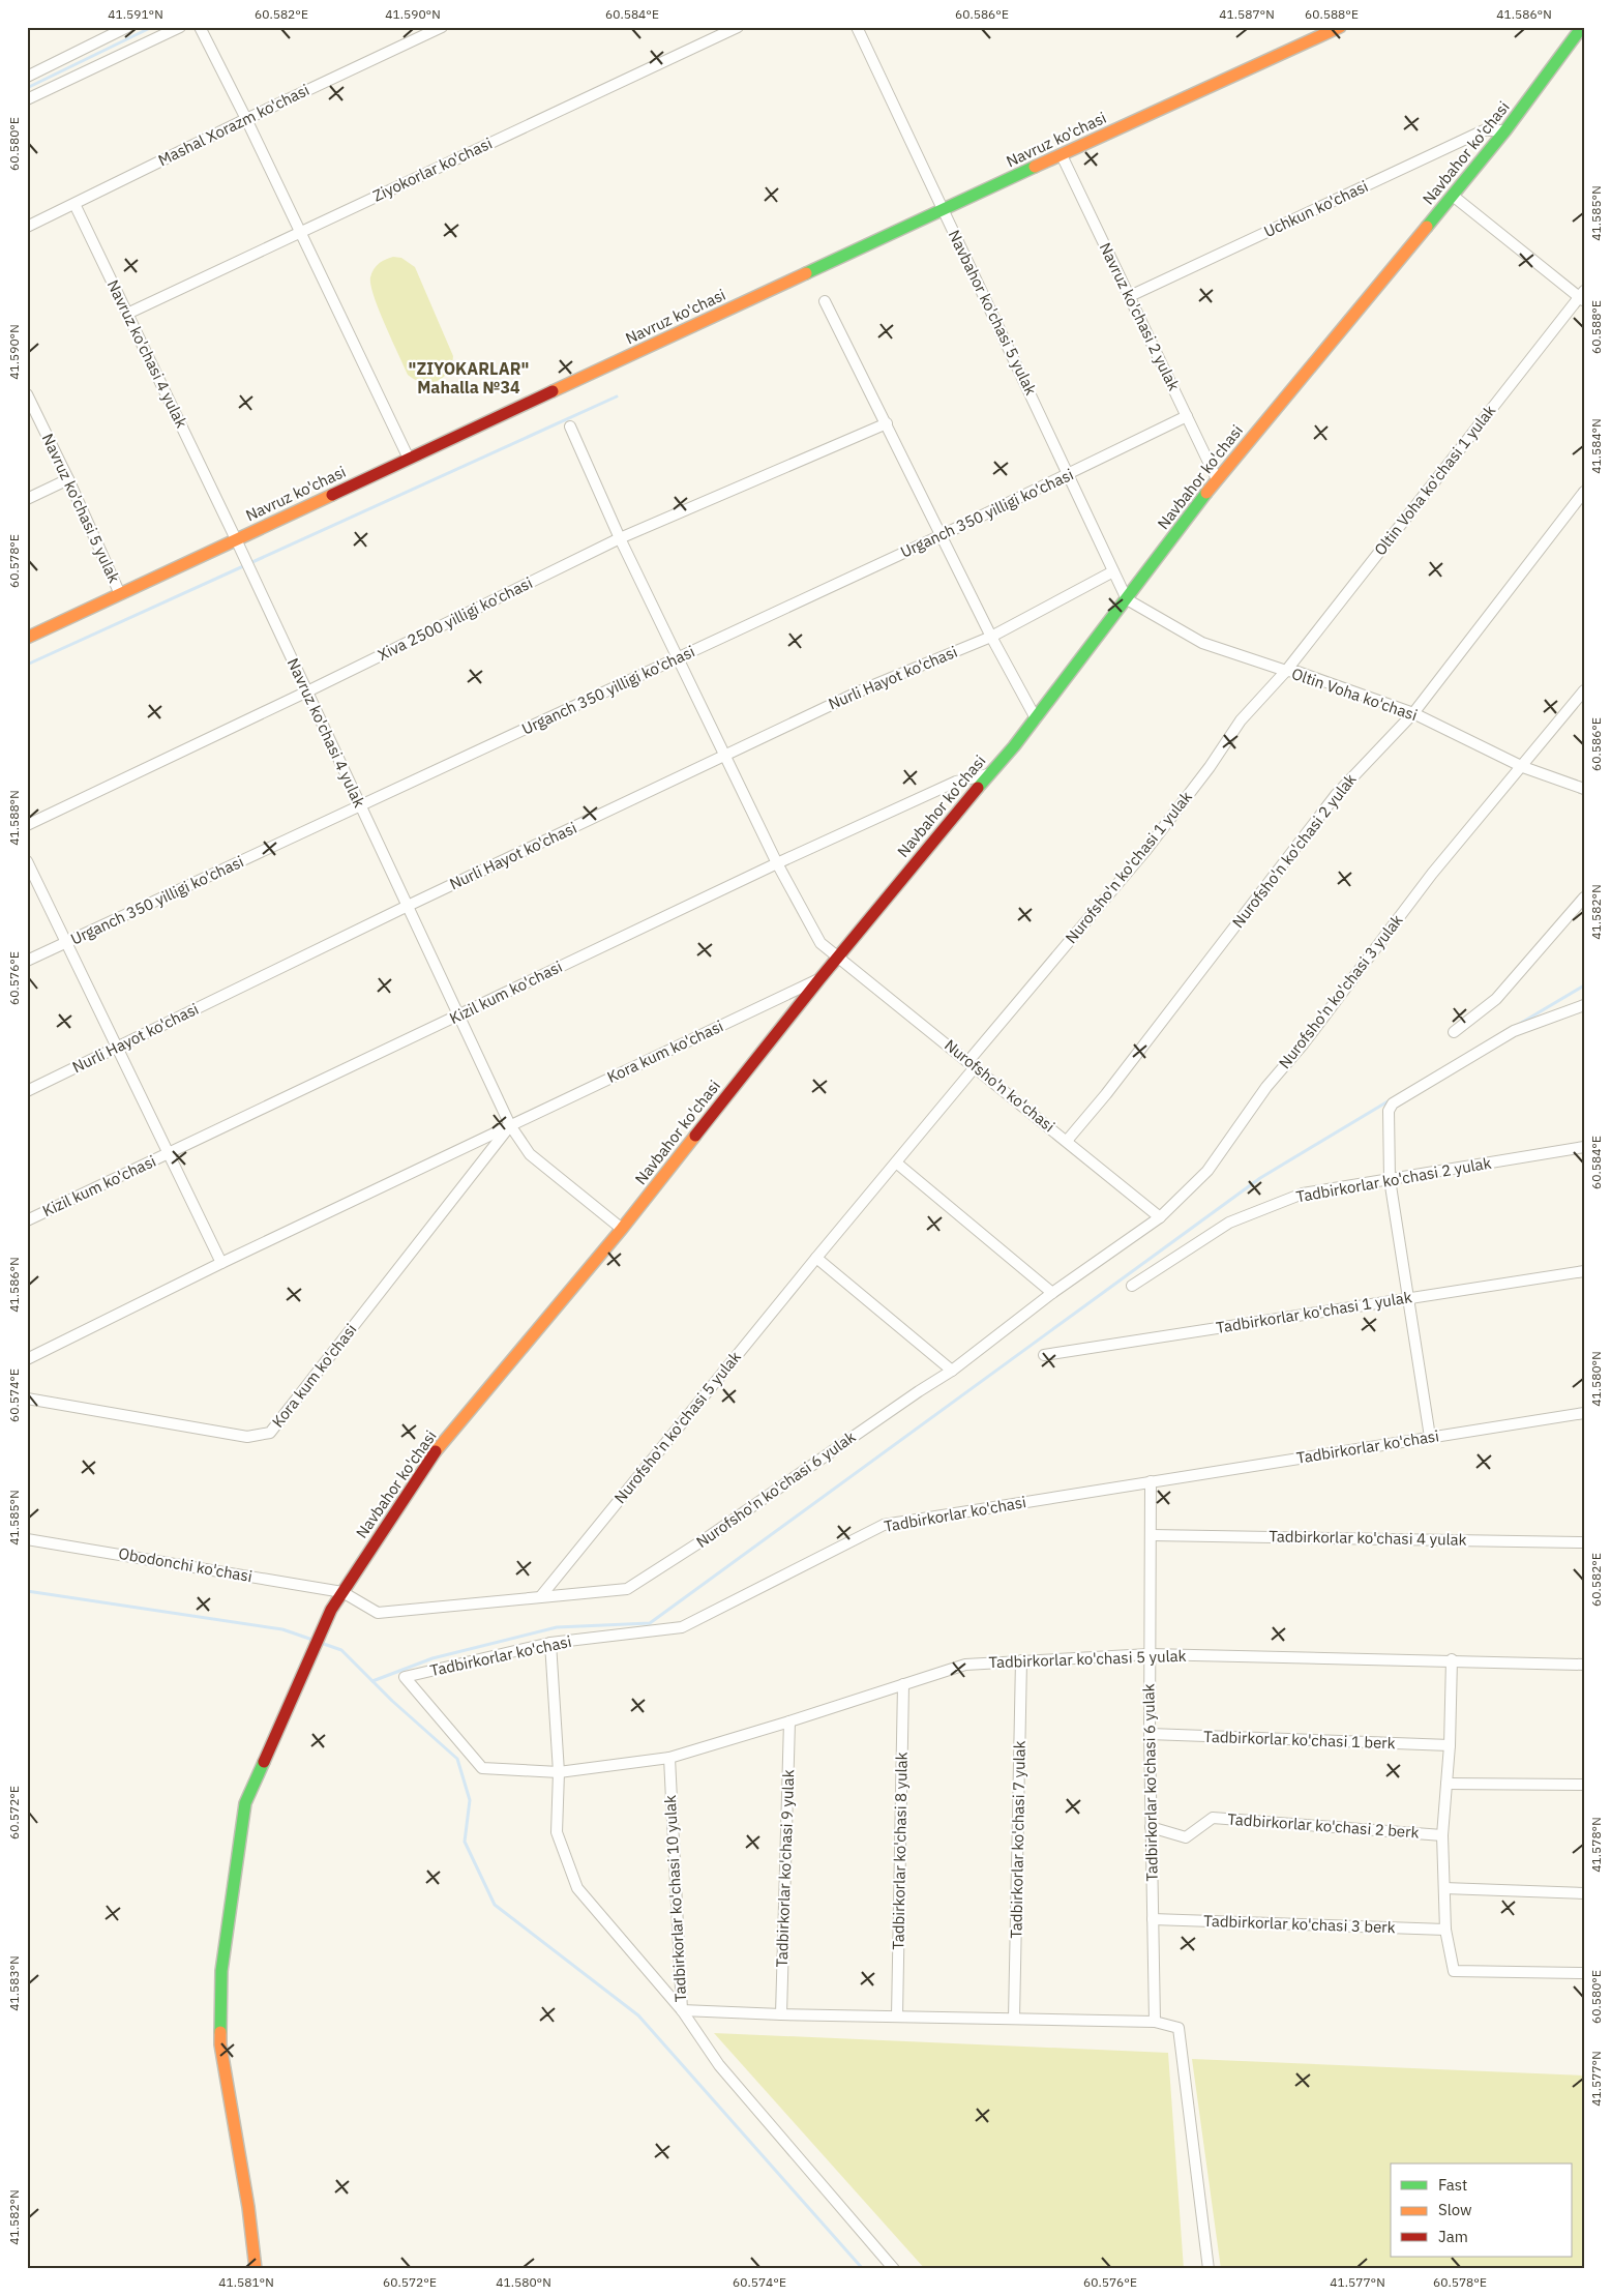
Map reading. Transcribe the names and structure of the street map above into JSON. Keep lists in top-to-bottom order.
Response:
{
  "streets": {
    "main road": ["Navruz ko'chasi", "Navbahor ko'chasi"],
    "street": [
      "Mashal Xorazm ko'chasi",
      "Ziyokorlar ko'chasi",
      "Uchkun ko'chasi",
      "Navbahor ko'chasi 5 yulak",
      "Navruz ko'chasi 2 yulak",
      "Navruz ko'chasi 4 yulak",
      "Oltin Voha ko'chasi 1 yulak",
      "Navruz ko'chasi 5 yulak",
      "Urganch 350 yilligi ko'chasi",
      "Xiva 2500 yilligi ko'chasi",
      "Nurli Hayot ko'chasi",
      "Oltin Voha ko'chasi",
      "Nurofsho'n ko'chasi 2 yulak",
      "Nurofsho'n ko'chasi 1 yulak",
      "Nurofsho'n ko'chasi 3 yulak",
      "Kizil kum ko'chasi",
      "Kora kum ko'chasi",
      "Nurofsho'n ko'chasi",
      "Tadbirkorlar ko'chasi 2 yulak",
      "Tadbirkorlar ko'chasi 1 yulak",
      "Nurofsho'n ko'chasi 5 yulak",
      "Tadbirkorlar ko'chasi",
      "Nurofsho'n ko'chasi 6 yulak",
      "Tadbirkorlar ko'chasi 4 yulak",
      "Obodonchi ko'chasi",
      "Tadbirkorlar ko'chasi 5 yulak",
      "Tadbirkorlar ko'chasi 1 berk",
      "Tadbirkorlar ko'chasi 6 yulak",
      "Tadbirkorlar ko'chasi 2 berk",
      "Tadbirkorlar ko'chasi 7 yulak",
      "Tadbirkorlar ko'chasi 8 yulak",
      "Tadbirkorlar ko'chasi 9 yulak",
      "Tadbirkorlar ko'chasi 10 yulak",
      "Tadbirkorlar ko'chasi 3 berk"
    ]
  },
  "crossings": [
    ["Mashal Xorazm ko'chasi", "Navruz ko'chasi 4 yulak"],
    ["Navruz ko'chasi", "Navbahor ko'chasi 5 yulak"],
    ["Navruz ko'chasi", "Navruz ko'chasi 2 yulak"],
    ["Navruz ko'chasi", "Navruz ko'chasi 4 yulak"],
    ["Navruz ko'chasi", "Navruz ko'chasi 5 yulak"],
    ["Navbahor ko'chasi", "Uchkun ko'chasi"],
    ["Navbahor ko'chasi", "Navbahor ko'chasi 5 yulak"],
    ["Navbahor ko'chasi", "Navruz ko'chasi 2 yulak"],
    ["Navbahor ko'chasi", "Navruz ko'chasi 4 yulak"],
    ["Navbahor ko'chasi", "Oltin Voha ko'chasi"],
    ["Navbahor ko'chasi", "Kizil kum ko'chasi"],
    ["Navbahor ko'chasi", "Kora kum ko'chasi"],
    ["Navbahor ko'chasi", "Nurofsho'n ko'chasi"],
    ["Navbahor ko'chasi", "Nurofsho'n ko'chasi 6 yulak"],
    ["Navbahor ko'chasi", "Obodonchi ko'chasi"],
    ["Ziyokorlar ko'chasi", "Navruz ko'chasi 4 yulak"],
    ["Uchkun ko'chasi", "Navruz ko'chasi 2 yulak"],
    ["Navbahor ko'chasi 5 yulak", "Urganch 350 yilligi ko'chasi"],
    ["Navbahor ko'chasi 5 yulak", "Nurli Hayot ko'chasi"],
    ["Navbahor ko'chasi 5 yulak", "Oltin Voha ko'chasi"],
    ["Navruz ko'chasi 2 yulak", "Urganch 350 yilligi ko'chasi"],
    ["Navruz ko'chasi 4 yulak", "Urganch 350 yilligi ko'chasi"],
    ["Navruz ko'chasi 4 yulak", "Xiva 2500 yilligi ko'chasi"],
    ["Navruz ko'chasi 4 yulak", "Nurli Hayot ko'chasi"],
    ["Navruz ko'chasi 4 yulak", "Kizil kum ko'chasi"],
    ["Navruz ko'chasi 4 yulak", "Kora kum ko'chasi"],
    ["Oltin Voha ko'chasi 1 yulak", "Oltin Voha ko'chasi"],
    ["Oltin Voha ko'chasi 1 yulak", "Nurofsho'n ko'chasi 1 yulak"],
    ["Urganch 350 yilligi ko'chasi", "Nurofsho'n ko'chasi"],
    ["Xiva 2500 yilligi ko'chasi", "Nurofsho'n ko'chasi"],
    ["Nurli Hayot ko'chasi", "Nurofsho'n ko'chasi"],
    ["Oltin Voha ko'chasi", "Nurofsho'n ko'chasi 2 yulak"],
    ["Oltin Voha ko'chasi", "Nurofsho'n ko'chasi 1 yulak"],
    ["Oltin Voha ko'chasi", "Nurofsho'n ko'chasi 3 yulak"],
    ["Nurofsho'n ko'chasi 2 yulak", "Nurofsho'n ko'chasi"],
    ["Nurofsho'n ko'chasi 1 yulak", "Nurofsho'n ko'chasi"],
    ["Nurofsho'n ko'chasi 1 yulak", "Nurofsho'n ko'chasi 5 yulak"],
    ["Nurofsho'n ko'chasi 3 yulak", "Nurofsho'n ko'chasi"],
    ["Nurofsho'n ko'chasi 3 yulak", "Nurofsho'n ko'chasi 6 yulak"],
    ["Kizil kum ko'chasi", "Nurofsho'n ko'chasi"],
    ["Nurofsho'n ko'chasi", "Nurofsho'n ko'chasi 5 yulak"],
    ["Nurofsho'n ko'chasi", "Nurofsho'n ko'chasi 6 yulak"],
    ["Nurofsho'n ko'chasi 5 yulak", "Nurofsho'n ko'chasi 6 yulak"],
    ["Tadbirkorlar ko'chasi", "Tadbirkorlar ko'chasi 5 yulak"],
    ["Tadbirkorlar ko'chasi", "Tadbirkorlar ko'chasi 6 yulak"],
    ["Tadbirkorlar ko'chasi", "Tadbirkorlar ko'chasi 10 yulak"],
    ["Nurofsho'n ko'chasi 6 yulak", "Obodonchi ko'chasi"],
    ["Tadbirkorlar ko'chasi 4 yulak", "Tadbirkorlar ko'chasi 6 yulak"],
    ["Tadbirkorlar ko'chasi 5 yulak", "Tadbirkorlar ko'chasi 6 yulak"],
    ["Tadbirkorlar ko'chasi 5 yulak", "Tadbirkorlar ko'chasi 7 yulak"],
    ["Tadbirkorlar ko'chasi 5 yulak", "Tadbirkorlar ko'chasi 8 yulak"],
    ["Tadbirkorlar ko'chasi 5 yulak", "Tadbirkorlar ko'chasi 9 yulak"],
    ["Tadbirkorlar ko'chasi 5 yulak", "Tadbirkorlar ko'chasi 10 yulak"],
    ["Tadbirkorlar ko'chasi 1 berk", "Tadbirkorlar ko'chasi 6 yulak"],
    ["Tadbirkorlar ko'chasi 6 yulak", "Tadbirkorlar ko'chasi 2 berk"],
    ["Tadbirkorlar ko'chasi 6 yulak", "Tadbirkorlar ko'chasi 3 berk"]
  ],
  "districts": ["\"ZIYOKARLAR\" Mahalla №34"],
  "legend": ["Fast", "Slow", "Jam"],
  "coordinates": [
    "41.591°N",
    "60.582°E",
    "41.590°N",
    "60.584°E",
    "60.586°E",
    "41.587°N",
    "60.588°E",
    "41.586°N",
    "60.580°E",
    "41.585°N",
    "41.584°N",
    "60.578°E",
    "41.588°N",
    "41.582°N",
    "60.576°E",
    "41.580°N",
    "60.574°E",
    "60.572°E",
    "41.578°N",
    "41.583°N",
    "41.577°N",
    "41.581°N"
  ]
}
